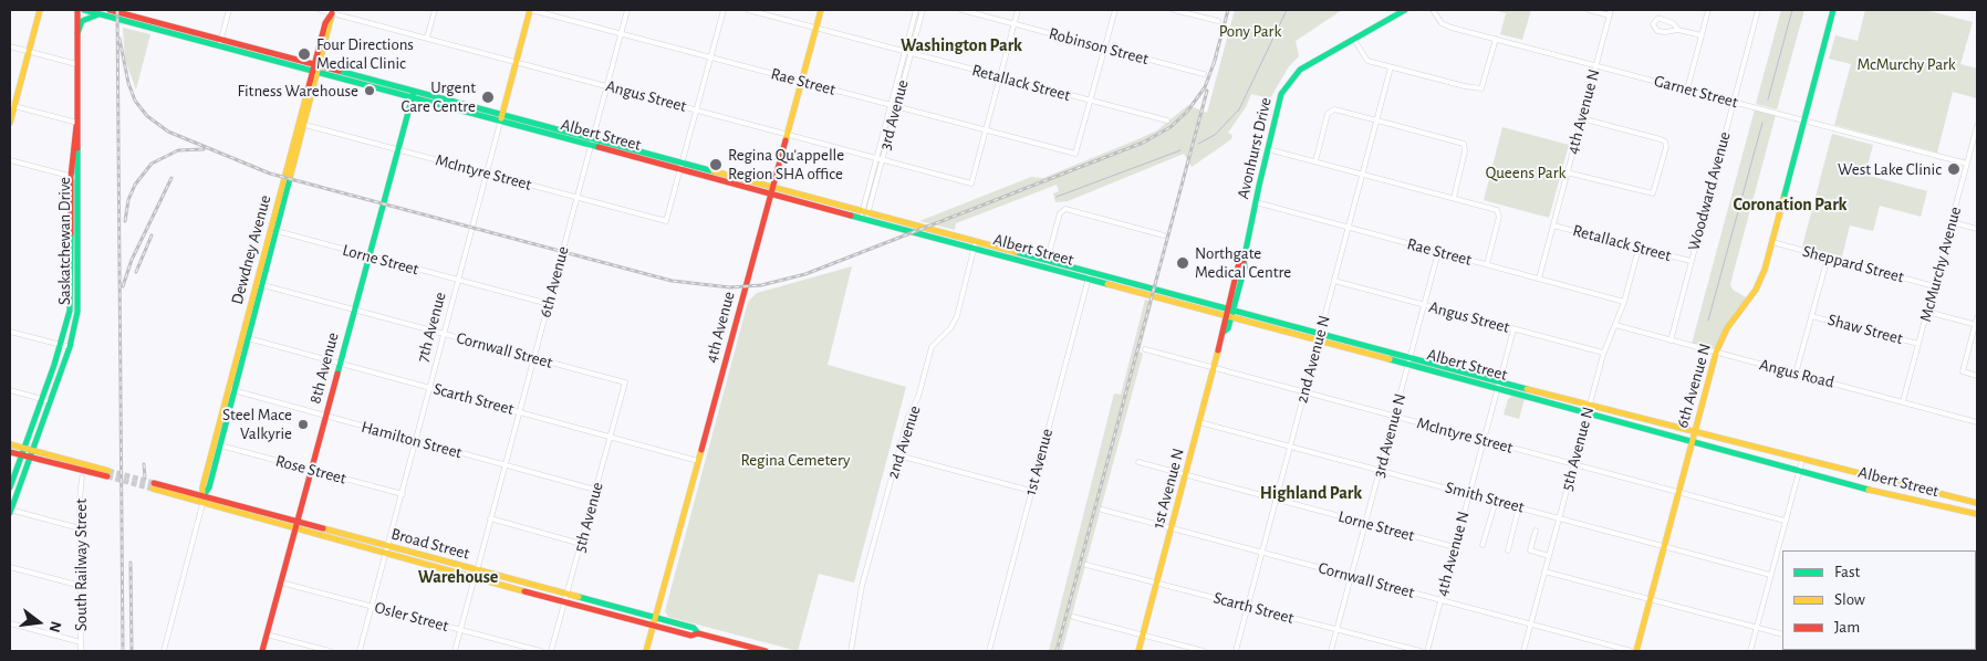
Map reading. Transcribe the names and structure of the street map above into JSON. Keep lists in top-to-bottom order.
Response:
{
  "streets": {
    "main road": [
      "Albert Street",
      "Avonhurst Drive",
      "Saskatchewan Drive",
      "Dewdney Avenue",
      "7th Avenue",
      "4th Avenue",
      "8th Avenue",
      "6th Avenue N",
      "1st Avenue N",
      "Broad Street"
    ],
    "street": [
      "Robinson Street",
      "Rae Street",
      "Retallack Street",
      "Garnet Street",
      "Angus Street",
      "4th Avenue N",
      "3rd Avenue",
      "McIntyre Street",
      "Woodward Avenue",
      "Lorne Street",
      "Sheppard Street",
      "McMurchy Avenue",
      "6th Avenue",
      "Shaw Street",
      "Cornwall Street",
      "2nd Avenue N",
      "Angus Road",
      "Scarth Street",
      "3rd Avenue N",
      "Hamilton Street",
      "2nd Avenue",
      "5th Avenue N",
      "1st Avenue",
      "Rose Street",
      "Smith Street",
      "5th Avenue",
      "South Railway Street",
      "Osler Street"
    ]
  },
  "crossings": [
    ["Rae Street", "Retallack Street"],
    ["Rae Street", "Angus Street"],
    ["Rae Street", "4th Avenue N"],
    ["Rae Street", "3rd Avenue"],
    ["Rae Street", "Avonhurst Drive"],
    ["Rae Street", "6th Avenue"],
    ["Rae Street", "7th Avenue"],
    ["Rae Street", "4th Avenue"],
    ["Rae Street", "2nd Avenue N"],
    ["Rae Street", "3rd Avenue N"],
    ["Rae Street", "5th Avenue N"],
    ["Retallack Street", "4th Avenue N"],
    ["Retallack Street", "3rd Avenue"],
    ["Retallack Street", "Woodward Avenue"],
    ["Retallack Street", "4th Avenue"],
    ["Retallack Street", "5th Avenue N"],
    ["Garnet Street", "4th Avenue N"],
    ["Garnet Street", "Woodward Avenue"],
    ["Garnet Street", "McMurchy Avenue"],
    ["Garnet Street", "6th Avenue N"],
    ["Angus Street", "4th Avenue N"],
    ["Angus Street", "3rd Avenue"],
    ["Angus Street", "Dewdney Avenue"],
    ["Angus Street", "6th Avenue"],
    ["Angus Street", "7th Avenue"],
    ["Angus Street", "4th Avenue"],
    ["Angus Street", "2nd Avenue N"],
    ["Angus Street", "3rd Avenue N"],
    ["Angus Street", "5th Avenue N"],
    ["4th Avenue N", "Albert Street"],
    ["4th Avenue N", "McIntyre Street"],
    ["4th Avenue N", "Lorne Street"],
    ["4th Avenue N", "Cornwall Street"],
    ["4th Avenue N", "Smith Street"],
    ["3rd Avenue", "Albert Street"],
    ["Albert Street", "Avonhurst Drive"],
    ["Albert Street", "McIntyre Street"],
    ["Albert Street", "Dewdney Avenue"],
    ["Albert Street", "6th Avenue"],
    ["Albert Street", "7th Avenue"],
    ["Albert Street", "4th Avenue"],
    ["Albert Street", "2nd Avenue N"],
    ["Albert Street", "8th Avenue"],
    ["Albert Street", "6th Avenue N"],
    ["Albert Street", "3rd Avenue N"],
    ["Albert Street", "2nd Avenue"],
    ["Albert Street", "5th Avenue N"],
    ["Albert Street", "1st Avenue"],
    ["Albert Street", "1st Avenue N"],
    ["Avonhurst Drive", "1st Avenue N"],
    ["McIntyre Street", "Dewdney Avenue"],
    ["McIntyre Street", "6th Avenue"],
    ["McIntyre Street", "7th Avenue"],
    ["McIntyre Street", "2nd Avenue N"],
    ["McIntyre Street", "8th Avenue"],
    ["McIntyre Street", "6th Avenue N"],
    ["McIntyre Street", "3rd Avenue N"],
    ["McIntyre Street", "5th Avenue N"],
    ["McIntyre Street", "1st Avenue N"],
    ["Woodward Avenue", "Angus Road"],
    ["Dewdney Avenue", "Lorne Street"],
    ["Dewdney Avenue", "Cornwall Street"],
    ["Dewdney Avenue", "Scarth Street"],
    ["Dewdney Avenue", "Hamilton Street"],
    ["Dewdney Avenue", "Rose Street"],
    ["Dewdney Avenue", "Broad Street"],
    ["Lorne Street", "6th Avenue"],
    ["Lorne Street", "7th Avenue"],
    ["Lorne Street", "2nd Avenue N"],
    ["Lorne Street", "8th Avenue"],
    ["Lorne Street", "3rd Avenue N"],
    ["Lorne Street", "1st Avenue N"],
    ["Sheppard Street", "McMurchy Avenue"],
    ["Sheppard Street", "6th Avenue N"],
    ["McMurchy Avenue", "Shaw Street"],
    ["McMurchy Avenue", "Angus Road"],
    ["6th Avenue", "Cornwall Street"],
    ["6th Avenue", "Scarth Street"],
    ["6th Avenue", "Hamilton Street"],
    ["6th Avenue", "Broad Street"],
    ["6th Avenue", "Osler Street"],
    ["7th Avenue", "Cornwall Street"],
    ["7th Avenue", "Scarth Street"],
    ["7th Avenue", "Hamilton Street"],
    ["7th Avenue", "Rose Street"],
    ["7th Avenue", "Broad Street"],
    ["7th Avenue", "Osler Street"],
    ["4th Avenue", "Scarth Street"],
    ["4th Avenue", "Broad Street"],
    ["Cornwall Street", "2nd Avenue N"],
    ["Cornwall Street", "8th Avenue"],
    ["Cornwall Street", "3rd Avenue N"],
    ["Cornwall Street", "5th Avenue N"],
    ["Cornwall Street", "1st Avenue N"],
    ["Cornwall Street", "5th Avenue"],
    ["2nd Avenue N", "Scarth Street"],
    ["2nd Avenue N", "Smith Street"],
    ["8th Avenue", "Scarth Street"],
    ["8th Avenue", "Hamilton Street"],
    ["8th Avenue", "Rose Street"],
    ["8th Avenue", "Broad Street"],
    ["8th Avenue", "Osler Street"],
    ["Angus Road", "6th Avenue N"],
    ["Angus Road", "5th Avenue N"],
    ["6th Avenue N", "Smith Street"],
    ["Scarth Street", "3rd Avenue N"],
    ["Scarth Street", "1st Avenue N"],
    ["Scarth Street", "5th Avenue"],
    ["3rd Avenue N", "Smith Street"],
    ["Hamilton Street", "5th Avenue"],
    ["5th Avenue N", "Smith Street"],
    ["1st Avenue N", "Smith Street"],
    ["5th Avenue", "Broad Street"]
  ],
  "districts": [
    "Washington Park",
    "Coronation Park",
    "Highland Park",
    "Warehouse"
  ],
  "parks": [
    "Pony Park",
    "McMurchy Park",
    "Queens Park",
    "Regina Cemetery"
  ],
  "places": [
    "Four Directions Medical Clinic",
    "Fitness Warehouse",
    "Urgent Care Centre",
    "Regina Qu'appelle Region SHA office",
    "West Lake Clinic",
    "Northgate Medical Centre",
    "Steel Mace Valkyrie"
  ],
  "legend": ["Fast", "Slow", "Jam"],
  "north": "right"
}
